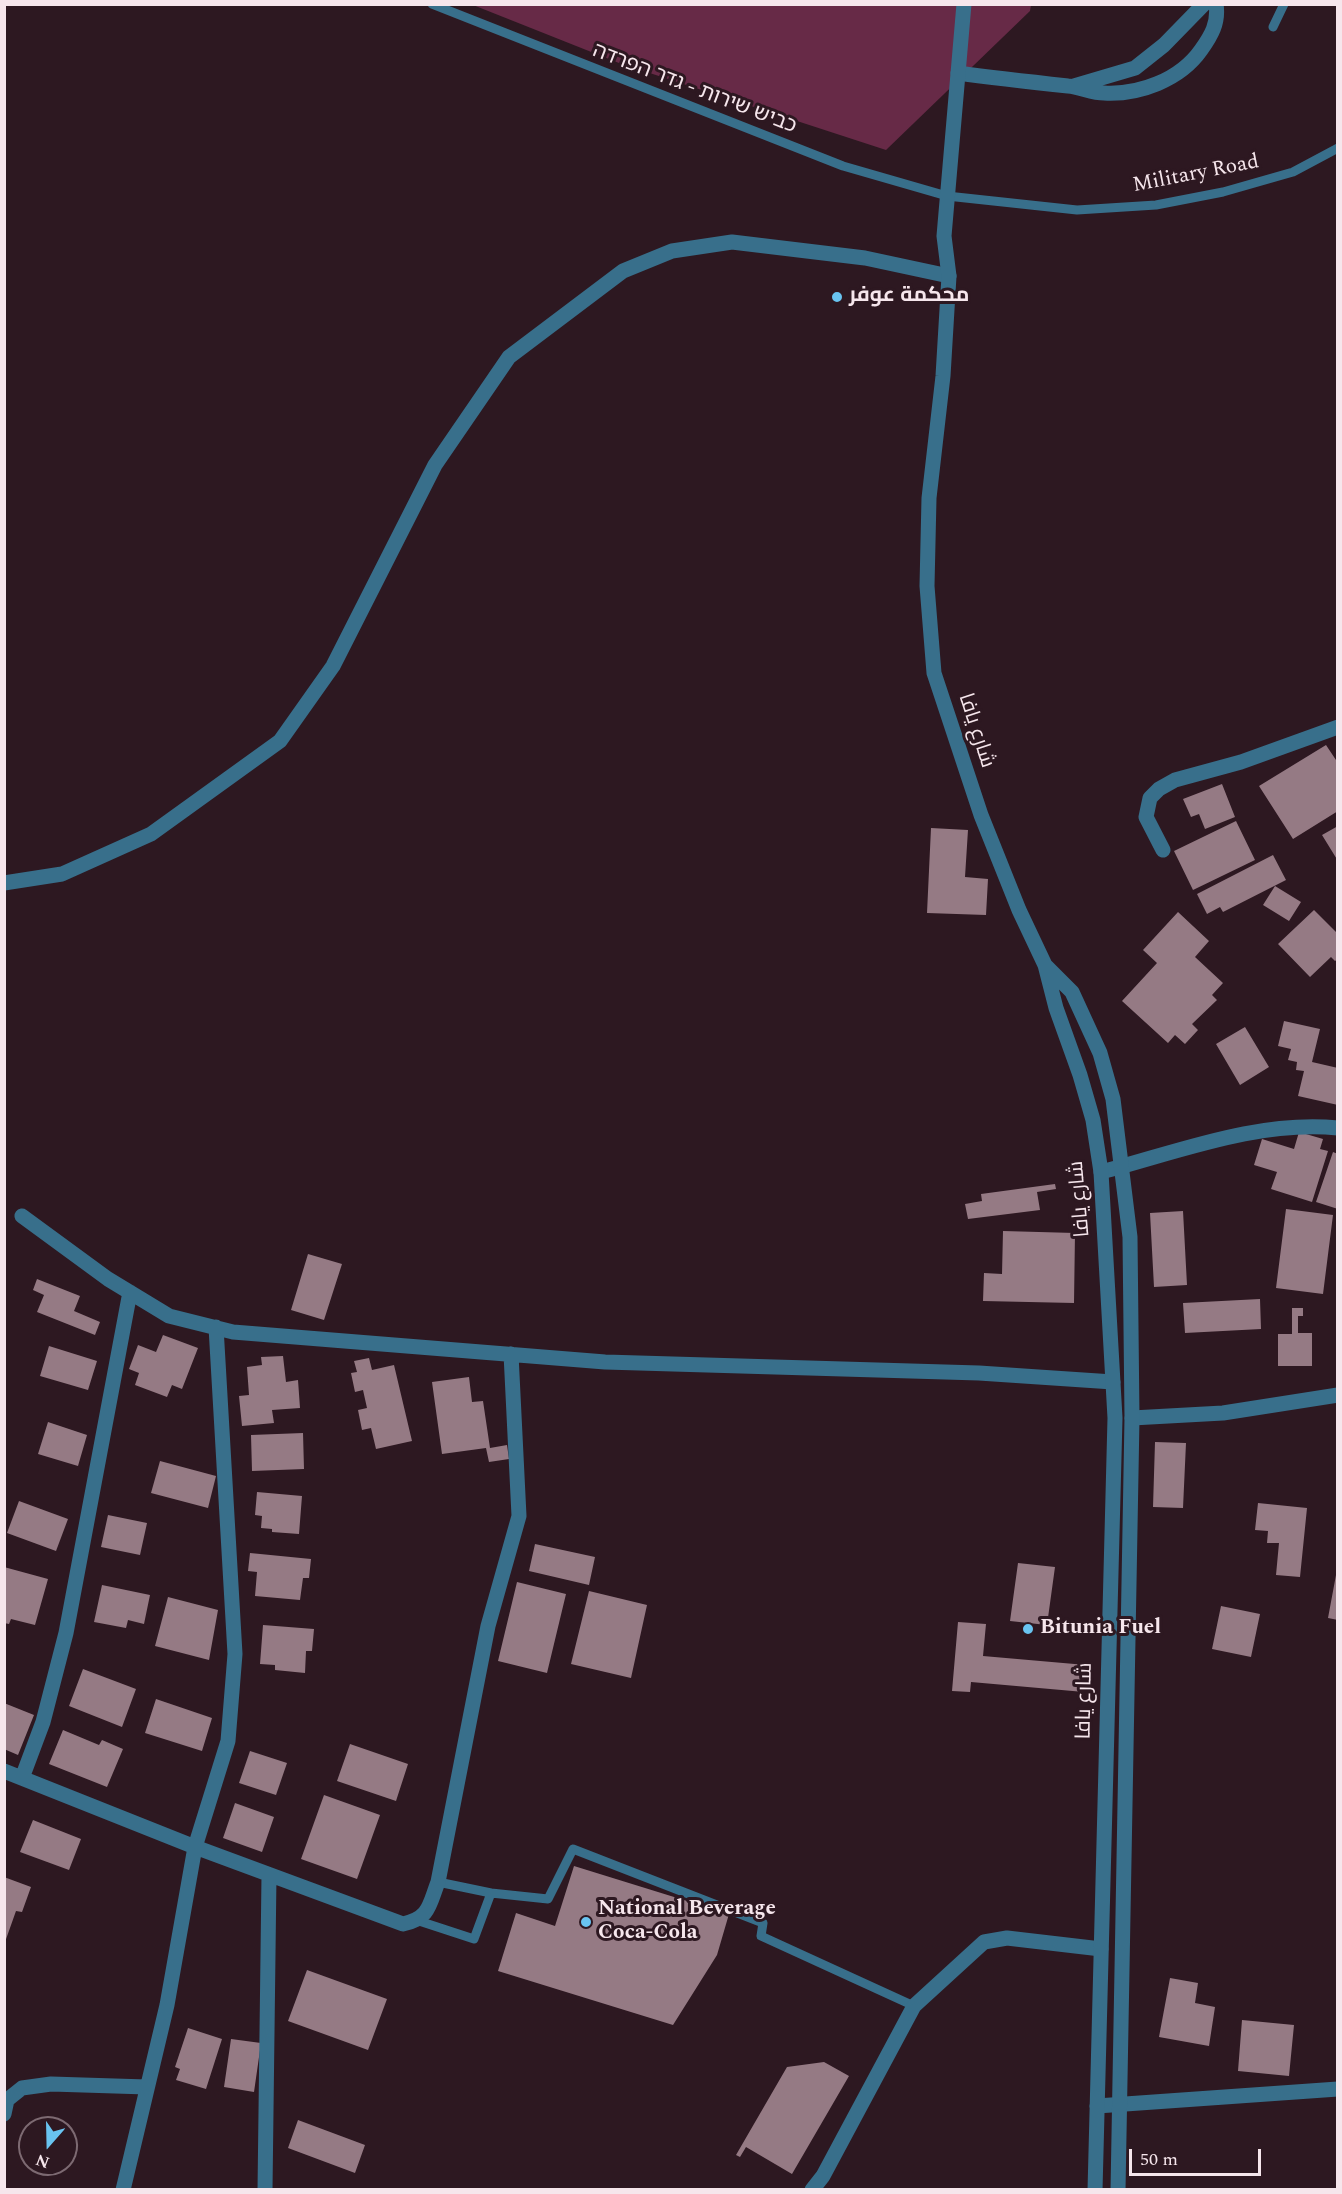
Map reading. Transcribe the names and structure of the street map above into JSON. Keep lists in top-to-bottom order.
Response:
{
  "streets": {
    "street": ["شارع يافا"],
    "lane": ["כביש שירות - גדר הפרדה", "Military Road"]
  },
  "crossings": [
    ["כביש שירות - גדר הפרדה", "Military Road"],
    ["כביש שירות - גדר הפרדה", "شارع يافا"],
    ["Military Road", "شارع يافا"]
  ],
  "places": ["محكمة عوفر", "Bitunia Fuel", "National Beverage Coca-Cola"],
  "scale_bar": "50 m",
  "north": "bottom"
}
